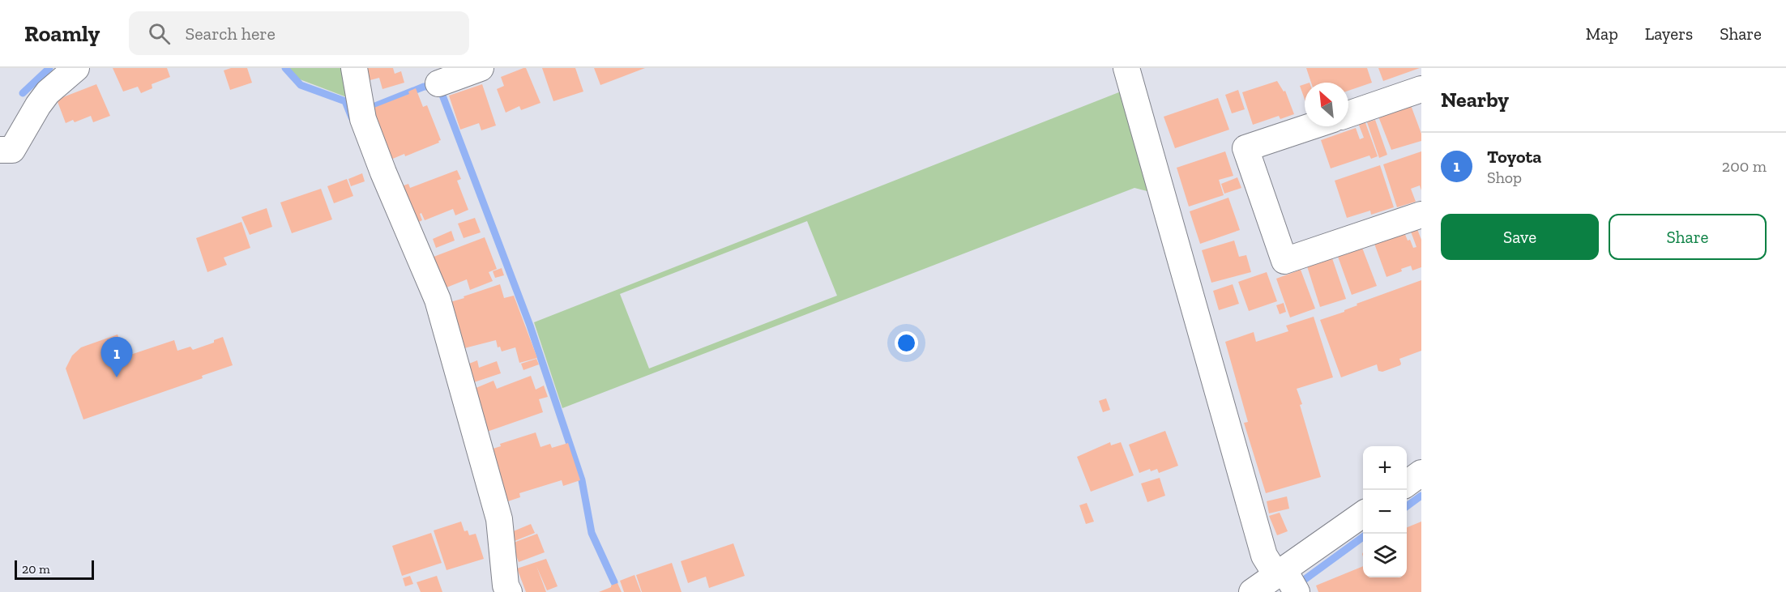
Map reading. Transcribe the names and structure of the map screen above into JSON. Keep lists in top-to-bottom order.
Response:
{
  "scale_bar": "20 m",
  "north": "top left",
  "page": {
    "header": "Roamly",
    "search": "Search here",
    "nav": ["Map", "Layers", "Share"],
    "heading": "Nearby",
    "list": [
      {
        "mark": "1",
        "name": "Toyota",
        "note": "Shop",
        "value": "200 m"
      }
    ],
    "buttons": ["Save", "Share"],
    "pins": "1",
    "map_buttons": ["+", "−"],
    "scale": "20 m"
  }
}
